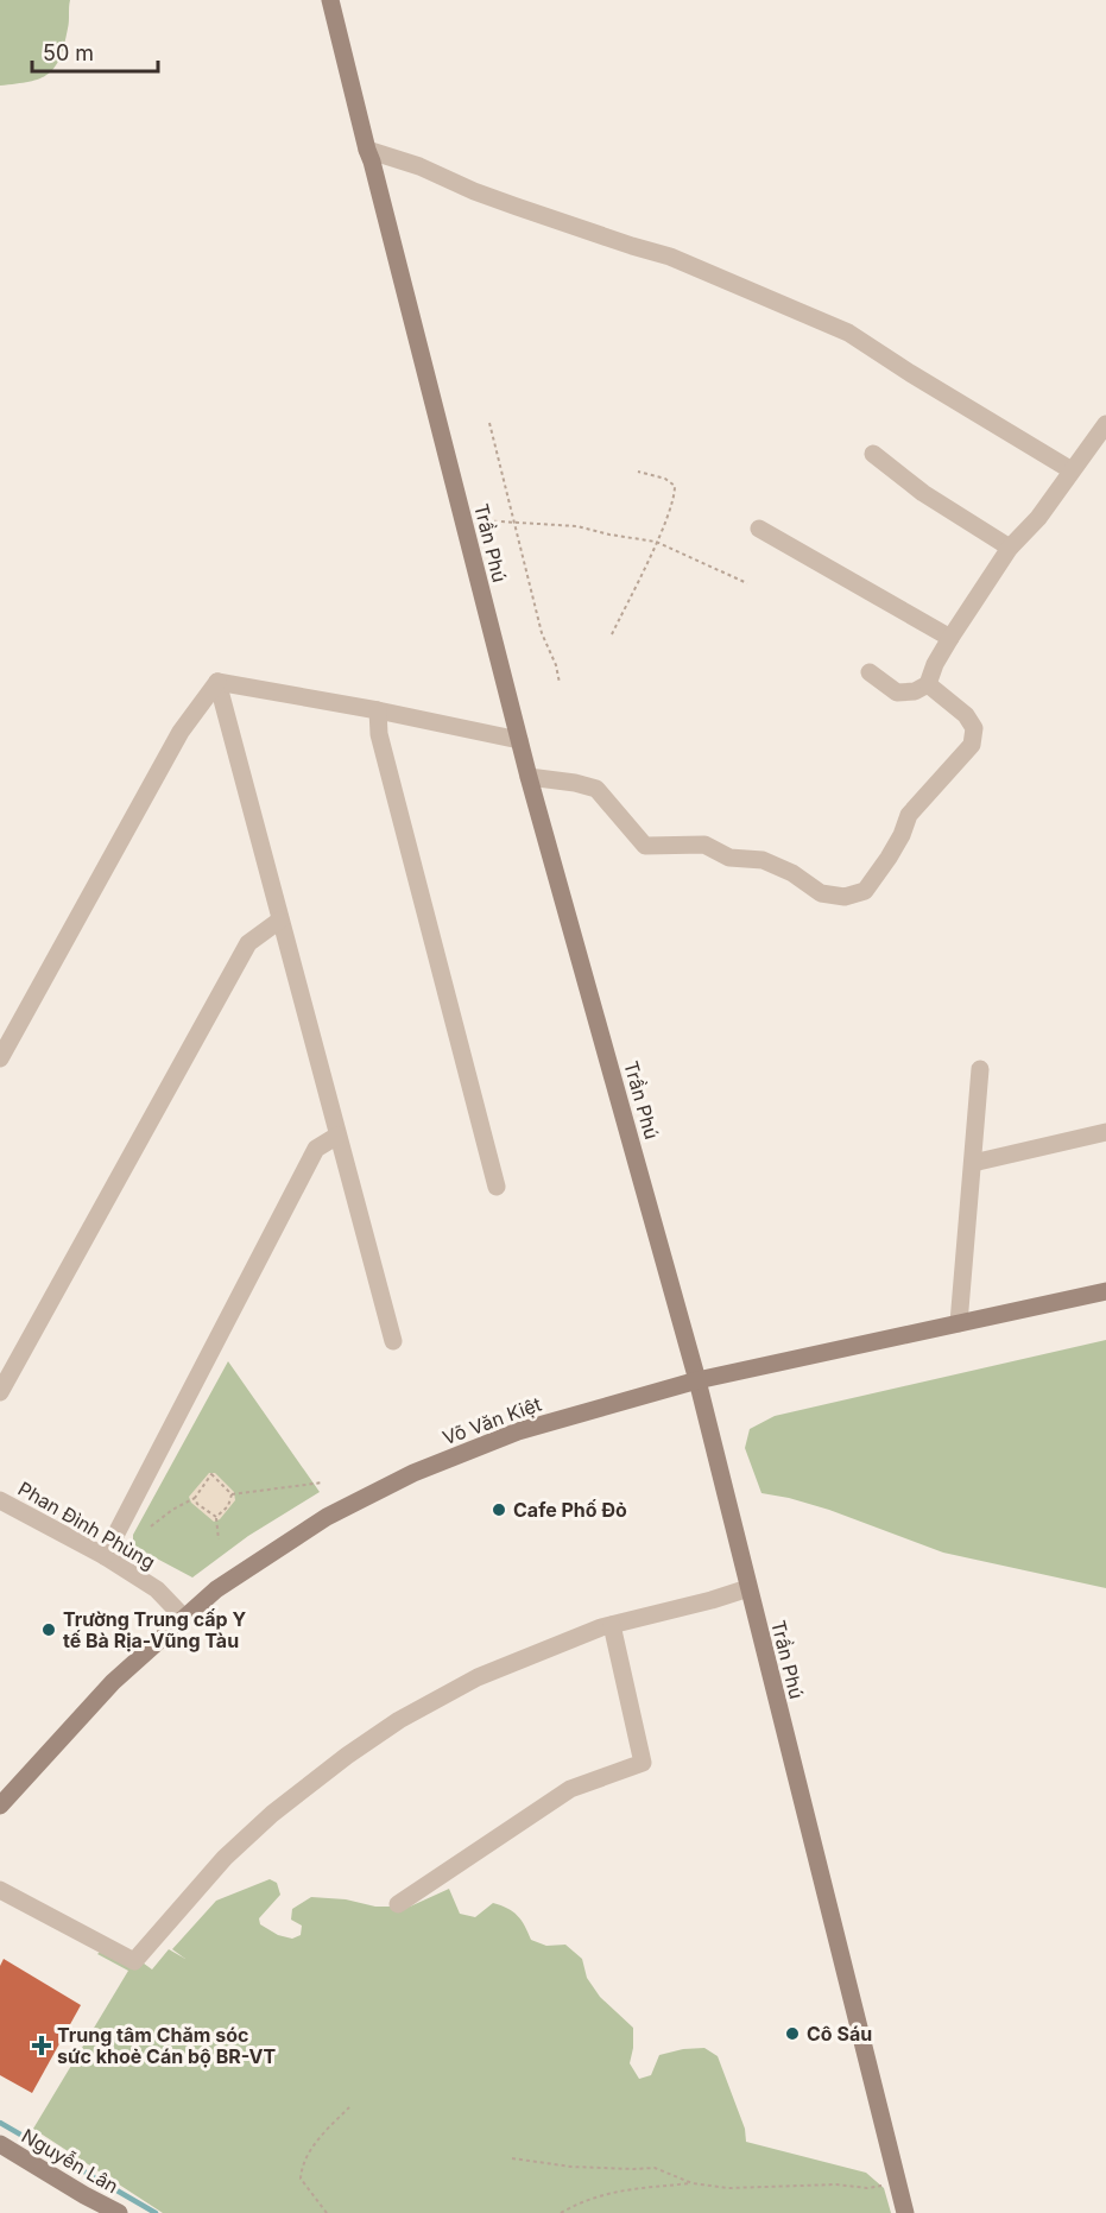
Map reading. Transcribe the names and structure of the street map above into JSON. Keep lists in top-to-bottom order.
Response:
{
  "streets": {
    "main road": ["Trần Phú", "Võ Văn Kiệt", "Nguyễn Lân"],
    "street": ["Phan Đình Phùng"]
  },
  "crossings": [
    ["Trần Phú", "Võ Văn Kiệt"],
    ["Võ Văn Kiệt", "Phan Đình Phùng"]
  ],
  "places": {
    "other": ["Cafe Phố Đỏ", "Trường Trung cấp Y tế Bà Rịa-Vũng Tàu", "Cô Sáu"],
    "health": ["Trung tâm Chăm sóc sức khoẻ Cán bộ BR-VT"]
  },
  "scale_bar": "50 m"
}
